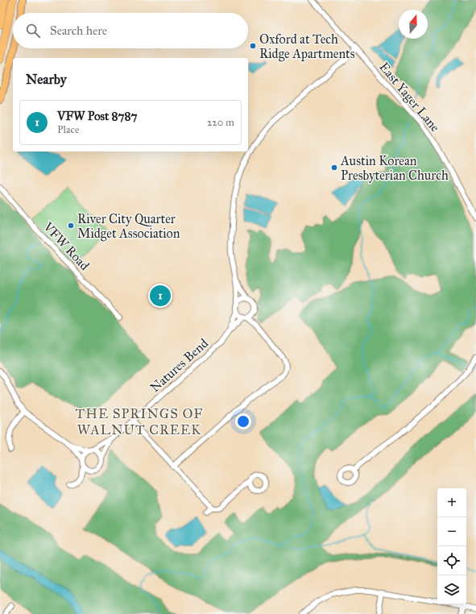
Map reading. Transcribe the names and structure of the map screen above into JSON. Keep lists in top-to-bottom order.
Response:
{
  "streets": {
    "street": ["East Yager Lane", "VFW Road", "Natures Bend"]
  },
  "crossings": [
    ["East Yager Lane", "Natures Bend"]
  ],
  "districts": ["THE SPRINGS OF WALNUT CREEK"],
  "places": ["Oxford at Tech Ridge Apartments", "Austin Korean Presbyterian Church", "River City Quarter Midget Association"],
  "north": "top",
  "page": {
    "search": "Search here",
    "heading": "Nearby",
    "list": [
      {
        "mark": "1",
        "name": "VFW Post 8787",
        "note": "Place",
        "value": "220 m"
      }
    ],
    "pins": "1",
    "map_buttons": ["+", "−"]
  }
}
